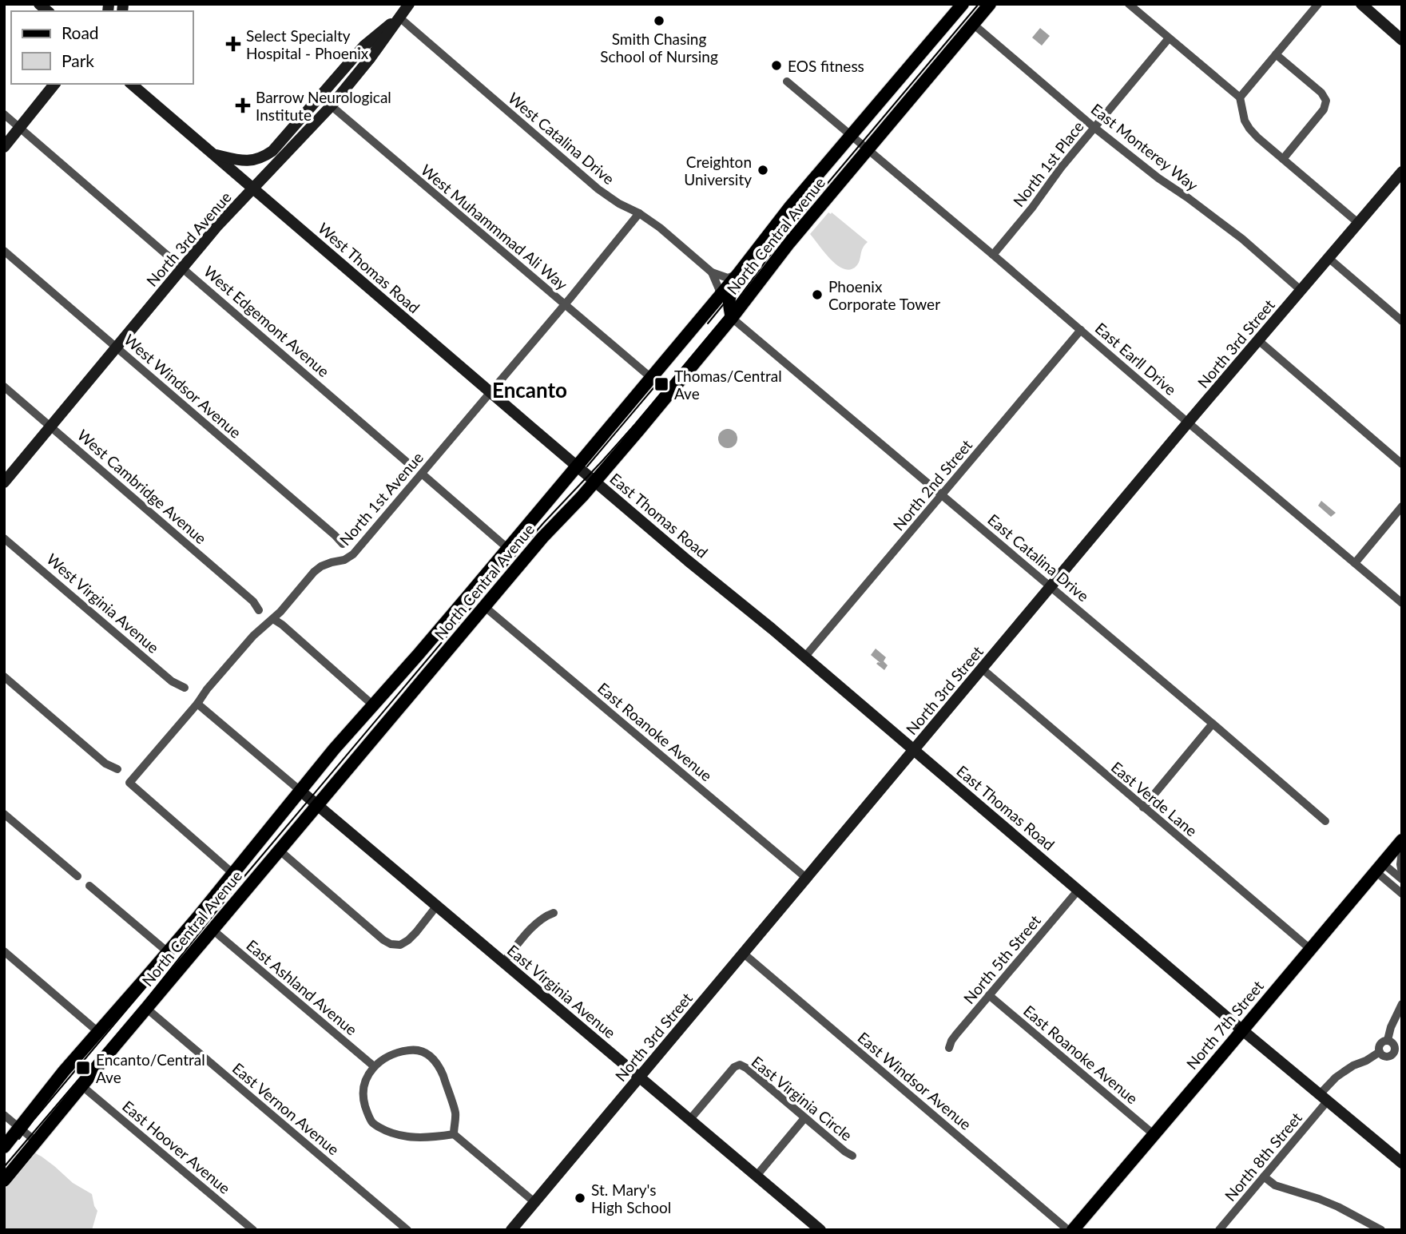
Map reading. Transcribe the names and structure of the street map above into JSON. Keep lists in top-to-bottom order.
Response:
{
  "streets": {
    "main road": ["North Central Avenue", "North 7th Street"],
    "street": [
      "West Catalina Drive",
      "East Monterey Way",
      "North 1st Place",
      "West Muhammmad Ali Way",
      "North 3rd Avenue",
      "West Thomas Road",
      "West Edgemont Avenue",
      "North 3rd Street",
      "East Earll Drive",
      "West Windsor Avenue",
      "North 2nd Street",
      "West Cambridge Avenue",
      "North 1st Avenue",
      "East Thomas Road",
      "East Catalina Drive",
      "West Virginia Avenue",
      "East Roanoke Avenue",
      "East Verde Lane",
      "North 5th Street",
      "East Ashland Avenue",
      "East Virginia Avenue",
      "East Windsor Avenue",
      "East Virginia Circle",
      "East Vernon Avenue",
      "East Hoover Avenue",
      "North 8th Street"
    ]
  },
  "crossings": [
    ["West Catalina Drive", "North 3rd Avenue"],
    ["West Catalina Drive", "North 1st Avenue"],
    ["East Monterey Way", "North 1st Place"],
    ["East Monterey Way", "North Central Avenue"],
    ["East Monterey Way", "North 3rd Street"],
    ["North 1st Place", "East Earll Drive"],
    ["West Muhammmad Ali Way", "North Central Avenue"],
    ["West Muhammmad Ali Way", "North 3rd Avenue"],
    ["West Muhammmad Ali Way", "North 1st Avenue"],
    ["North Central Avenue", "West Thomas Road"],
    ["North Central Avenue", "East Earll Drive"],
    ["North Central Avenue", "North 1st Avenue"],
    ["North Central Avenue", "East Thomas Road"],
    ["North Central Avenue", "East Catalina Drive"],
    ["North Central Avenue", "East Roanoke Avenue"],
    ["North Central Avenue", "East Ashland Avenue"],
    ["North Central Avenue", "East Virginia Avenue"],
    ["North Central Avenue", "East Vernon Avenue"],
    ["North Central Avenue", "East Hoover Avenue"],
    ["North 3rd Avenue", "West Thomas Road"],
    ["North 3rd Avenue", "West Edgemont Avenue"],
    ["North 3rd Avenue", "West Windsor Avenue"],
    ["North 3rd Avenue", "West Cambridge Avenue"],
    ["West Thomas Road", "North 1st Avenue"],
    ["West Thomas Road", "East Thomas Road"],
    ["North 3rd Street", "East Earll Drive"],
    ["North 3rd Street", "East Thomas Road"],
    ["North 3rd Street", "East Catalina Drive"],
    ["North 3rd Street", "East Roanoke Avenue"],
    ["North 3rd Street", "East Verde Lane"],
    ["North 3rd Street", "East Virginia Avenue"],
    ["North 3rd Street", "East Windsor Avenue"],
    ["East Earll Drive", "North 2nd Street"],
    ["North 2nd Street", "East Thomas Road"],
    ["North 2nd Street", "East Catalina Drive"],
    ["East Thomas Road", "North 5th Street"],
    ["East Thomas Road", "North 7th Street"],
    ["East Thomas Road", "North 8th Street"],
    ["East Roanoke Avenue", "North 5th Street"],
    ["East Roanoke Avenue", "North 7th Street"],
    ["East Verde Lane", "North 7th Street"],
    ["East Virginia Avenue", "East Virginia Circle"]
  ],
  "districts": ["Encanto"],
  "places": {
    "other": [
      "Smith Chasing School of Nursing",
      "EOS fitness",
      "Creighton University",
      "Phoenix Corporate Tower",
      "St. Mary's High School"
    ],
    "health": ["Select Specialty Hospital - Phoenix", "Barrow Neurological Institute"],
    "transit": ["Thomas/Central Ave", "Encanto/Central Ave"]
  },
  "legend": ["Road", "Park"]
}
